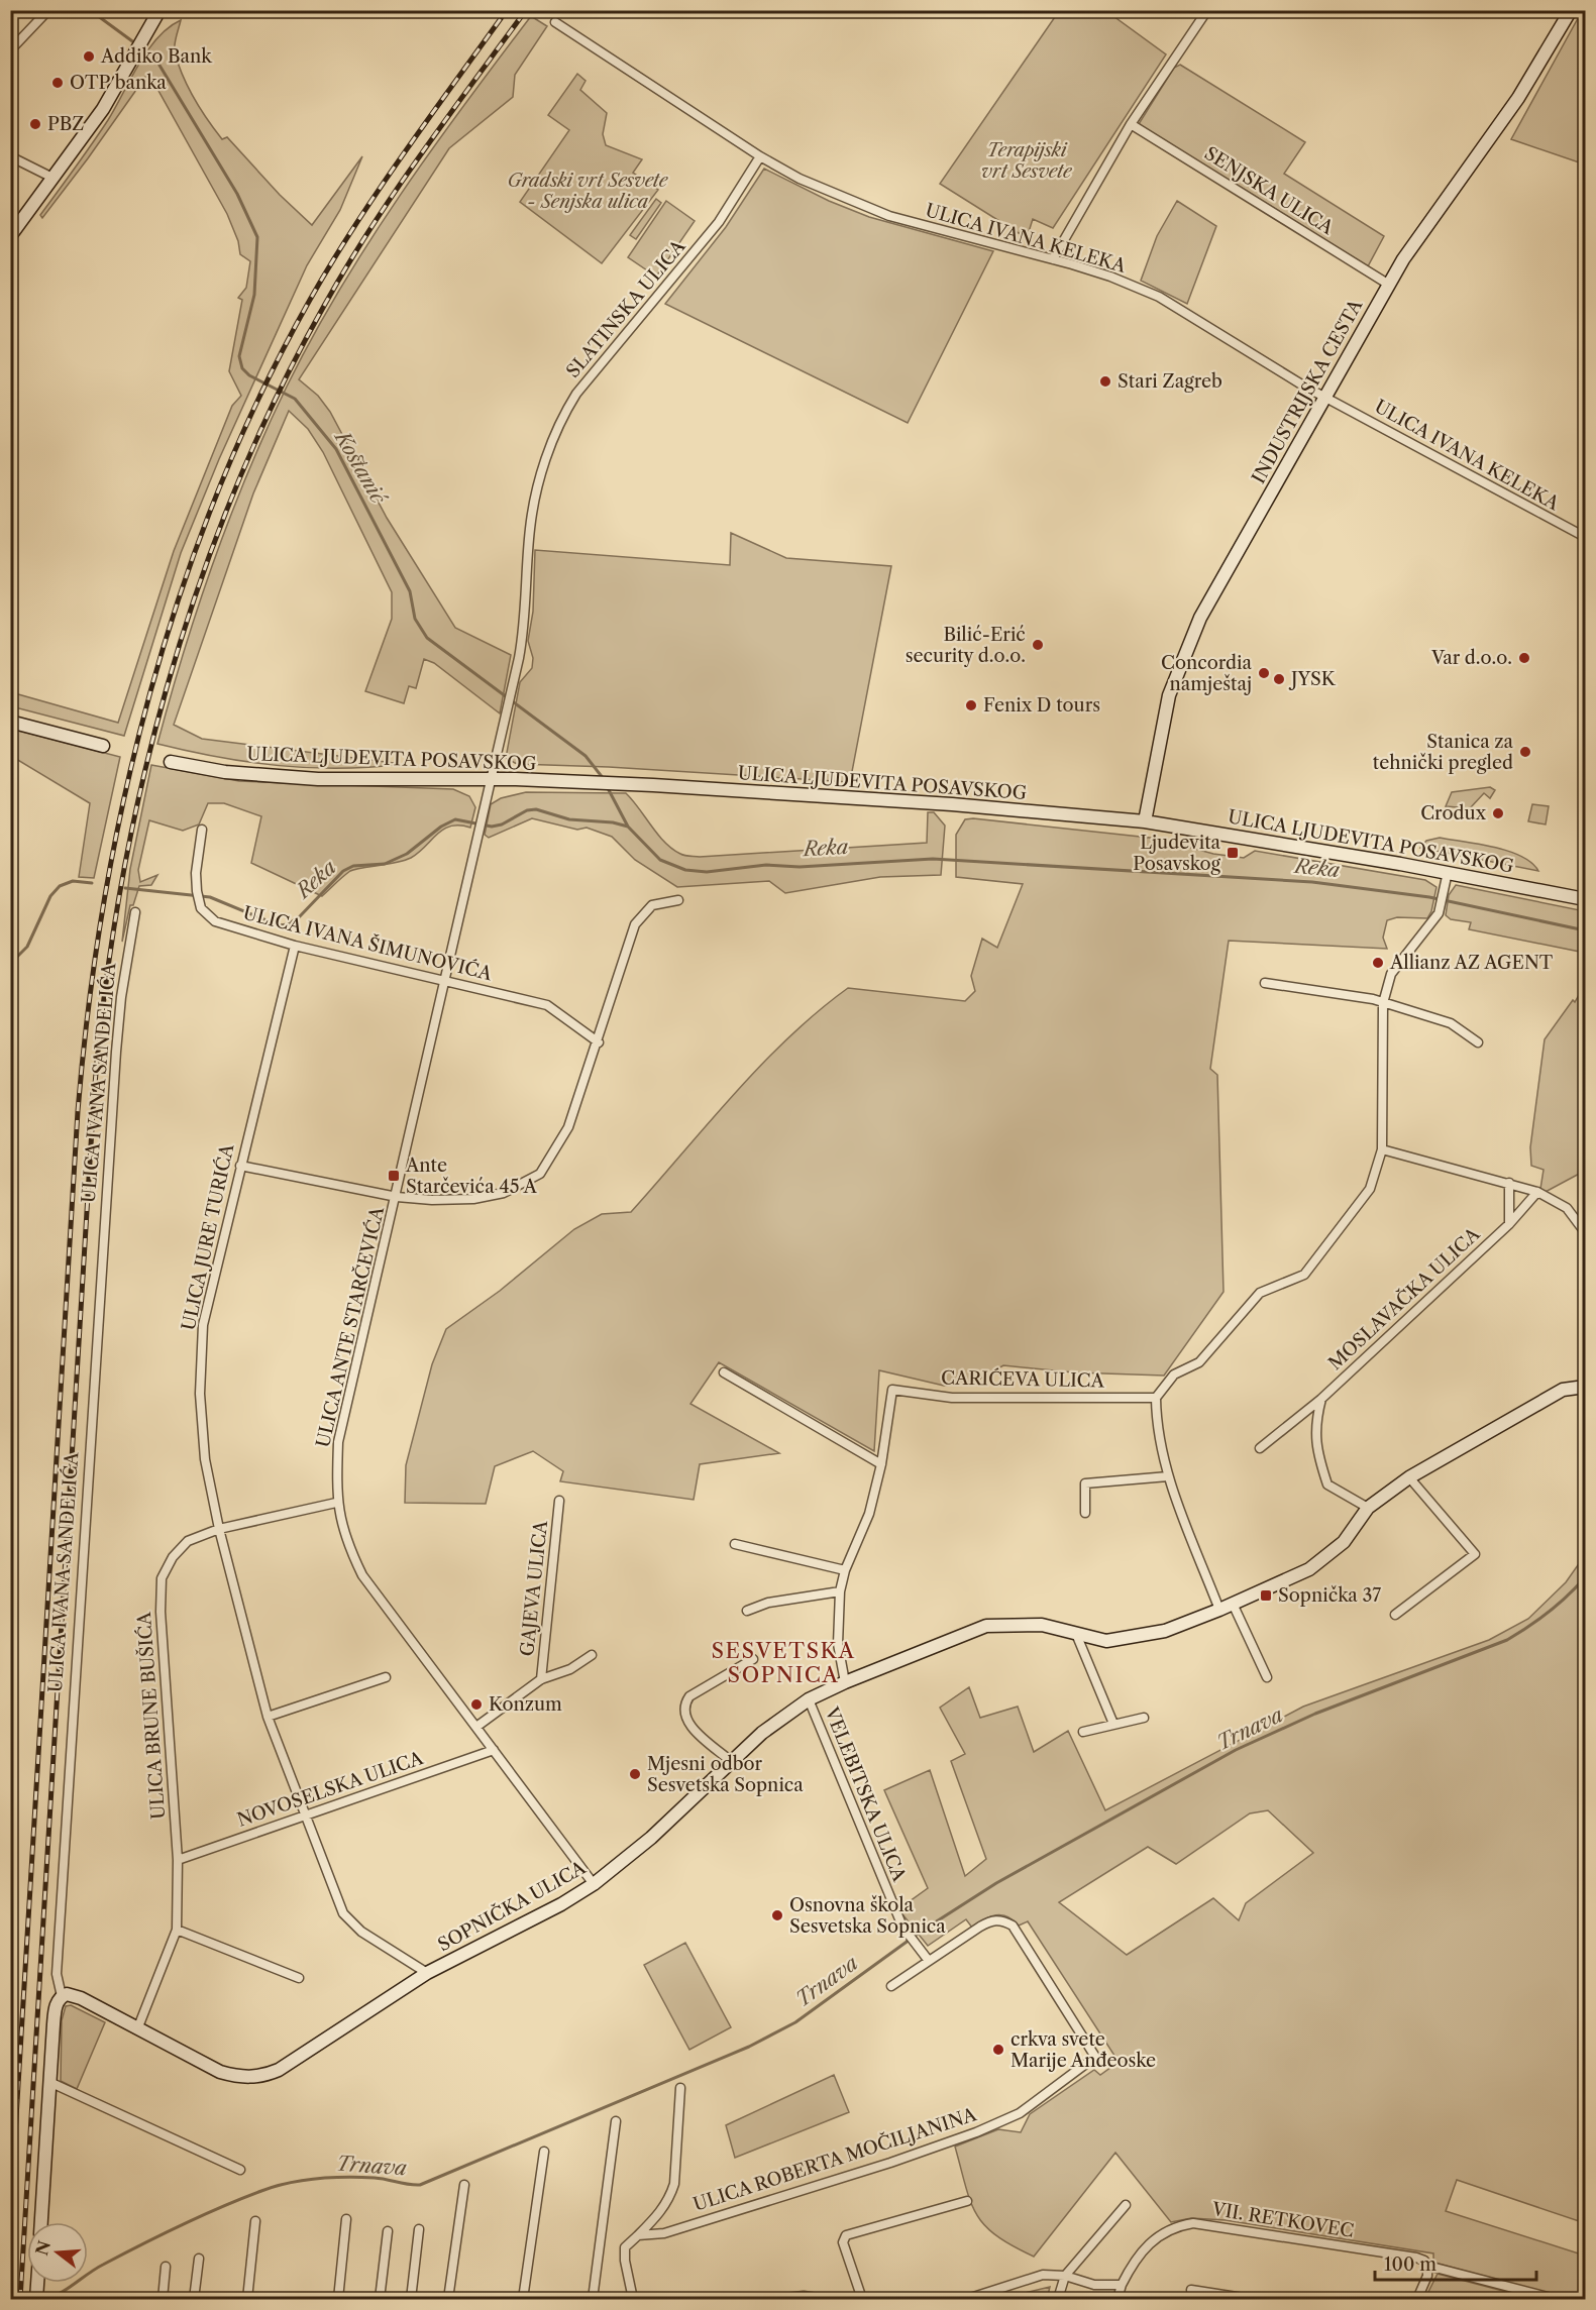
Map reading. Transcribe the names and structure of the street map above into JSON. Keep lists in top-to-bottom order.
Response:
{
  "streets": {
    "street": [
      "SENJSKA ULICA",
      "ULICA IVANA KELEKA",
      "SLATINSKA ULICA",
      "INDUSTRIJSKA CESTA",
      "ULICA LJUDEVITA POSAVSKOG",
      "ULICA IVANA ŠIMUNOVIĆA",
      "ULICA IVANA SANDELIĆA",
      "ULICA JURE TURIĆA",
      "MOSLAVAČKA ULICA",
      "ULICA ANTE STARČEVIĆA",
      "CARIĆEVA ULICA",
      "GAJEVA ULICA",
      "ULICA BRUNE BUŠIĆA",
      "NOVOSELSKA ULICA",
      "VELEBITSKA ULICA",
      "SOPNIČKA ULICA",
      "ULICA ROBERTA MOČILJANINA",
      "VII. RETKOVEC"
    ]
  },
  "crossings": [
    ["SENJSKA ULICA", "INDUSTRIJSKA CESTA"],
    ["ULICA IVANA KELEKA", "SLATINSKA ULICA"],
    ["ULICA IVANA KELEKA", "INDUSTRIJSKA CESTA"],
    ["SLATINSKA ULICA", "ULICA LJUDEVITA POSAVSKOG"],
    ["SLATINSKA ULICA", "ULICA ANTE STARČEVIĆA"],
    ["INDUSTRIJSKA CESTA", "ULICA LJUDEVITA POSAVSKOG"],
    ["ULICA LJUDEVITA POSAVSKOG", "ULICA ANTE STARČEVIĆA"],
    ["ULICA IVANA ŠIMUNOVIĆA", "ULICA JURE TURIĆA"],
    ["ULICA IVANA ŠIMUNOVIĆA", "ULICA ANTE STARČEVIĆA"],
    ["ULICA IVANA SANDELIĆA", "SOPNIČKA ULICA"],
    ["ULICA JURE TURIĆA", "ULICA BRUNE BUŠIĆA"],
    ["ULICA JURE TURIĆA", "NOVOSELSKA ULICA"],
    ["ULICA JURE TURIĆA", "SOPNIČKA ULICA"],
    ["ULICA ANTE STARČEVIĆA", "GAJEVA ULICA"],
    ["ULICA ANTE STARČEVIĆA", "ULICA BRUNE BUŠIĆA"],
    ["ULICA ANTE STARČEVIĆA", "NOVOSELSKA ULICA"],
    ["ULICA ANTE STARČEVIĆA", "SOPNIČKA ULICA"],
    ["CARIĆEVA ULICA", "SOPNIČKA ULICA"],
    ["ULICA BRUNE BUŠIĆA", "NOVOSELSKA ULICA"],
    ["ULICA BRUNE BUŠIĆA", "SOPNIČKA ULICA"],
    ["VELEBITSKA ULICA", "SOPNIČKA ULICA"],
    ["VELEBITSKA ULICA", "ULICA ROBERTA MOČILJANINA"]
  ],
  "districts": ["SESVETSKA SOPNICA"],
  "water": ["Kostanić", "Reka", "Trnava"],
  "parks": ["Terapijski vrt Sesvete", "Gradski vrt Sesvete - Senjska ulica"],
  "places": {
    "other": [
      "Addiko Bank",
      "OTP banka",
      "PBZ",
      "Stari Zagreb",
      "Bilić-Erić security d.o.o.",
      "Var d.o.o.",
      "Concordia namještaj",
      "JYSK",
      "Fenix D tours",
      "Stanica za tehnički pregled",
      "Crodux",
      "Allianz AZ AGENT",
      "Konzum",
      "Mjesni odbor Sesvetska Sopnica",
      "Osnovna škola Sesvetska Sopnica",
      "crkva svete Marije Anđeoske"
    ],
    "transit": ["Ljudevita Posavskog", "Ante Starčevića 45 A", "Sopnička 37"]
  },
  "scale_bar": "100 m",
  "north": "left"
}
